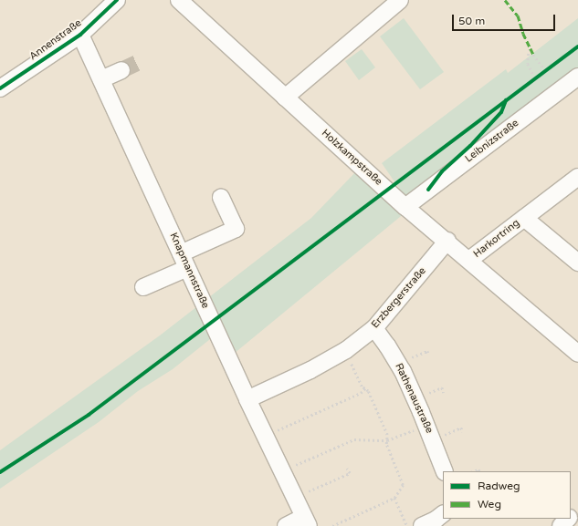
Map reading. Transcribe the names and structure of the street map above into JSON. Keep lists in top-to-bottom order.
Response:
{
  "streets": {
    "street": [
      "Annenstraße",
      "Leibnizstraße",
      "Holzkampstraße",
      "Harkortring",
      "Knapmannstraße",
      "Erzbergerstraße",
      "Rathenaustraße"
    ]
  },
  "crossings": [
    ["Annenstraße", "Knapmannstraße"],
    ["Leibnizstraße", "Holzkampstraße"],
    ["Holzkampstraße", "Harkortring"],
    ["Holzkampstraße", "Erzbergerstraße"],
    ["Knapmannstraße", "Erzbergerstraße"],
    ["Erzbergerstraße", "Rathenaustraße"]
  ],
  "legend": ["Radweg", "Weg"],
  "scale_bar": "50 m"
}
